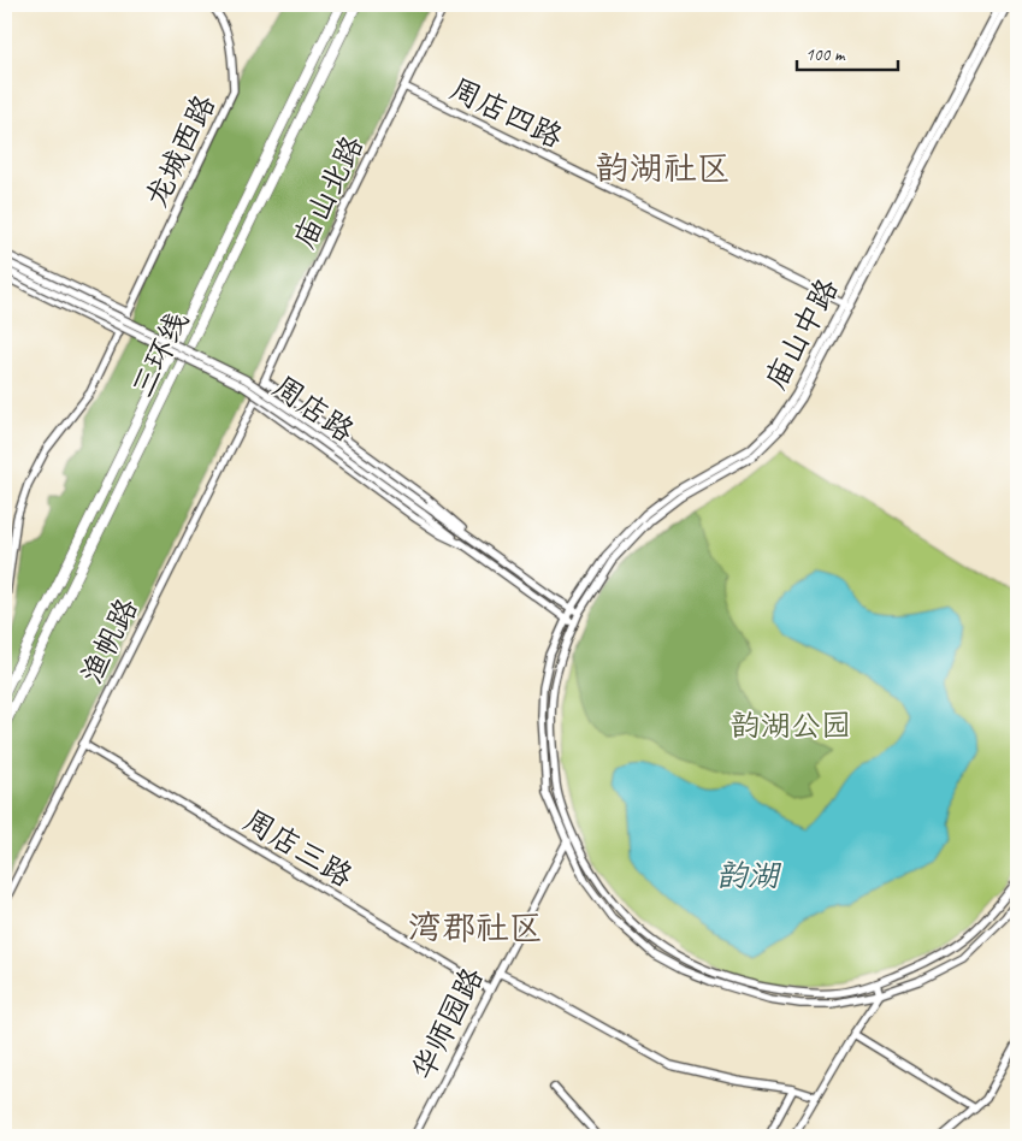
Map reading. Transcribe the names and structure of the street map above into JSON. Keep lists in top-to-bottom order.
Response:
{
  "streets": {
    "highway": ["三环线"],
    "street": [
      "周店四路",
      "龙城西路",
      "庙山北路",
      "庙山中路",
      "周店路",
      "渔帆路",
      "周店三路",
      "华师园路"
    ]
  },
  "crossings": [
    ["周店四路", "庙山北路"],
    ["周店四路", "庙山中路"],
    ["庙山北路", "渔帆路"],
    ["庙山中路", "周店路"],
    ["庙山中路", "华师园路"],
    ["渔帆路", "周店三路"],
    ["周店三路", "华师园路"]
  ],
  "districts": ["韵湖社区", "湾郡社区"],
  "water": ["韵湖"],
  "parks": ["韵湖公园"],
  "scale_bar": "100 m"
}
